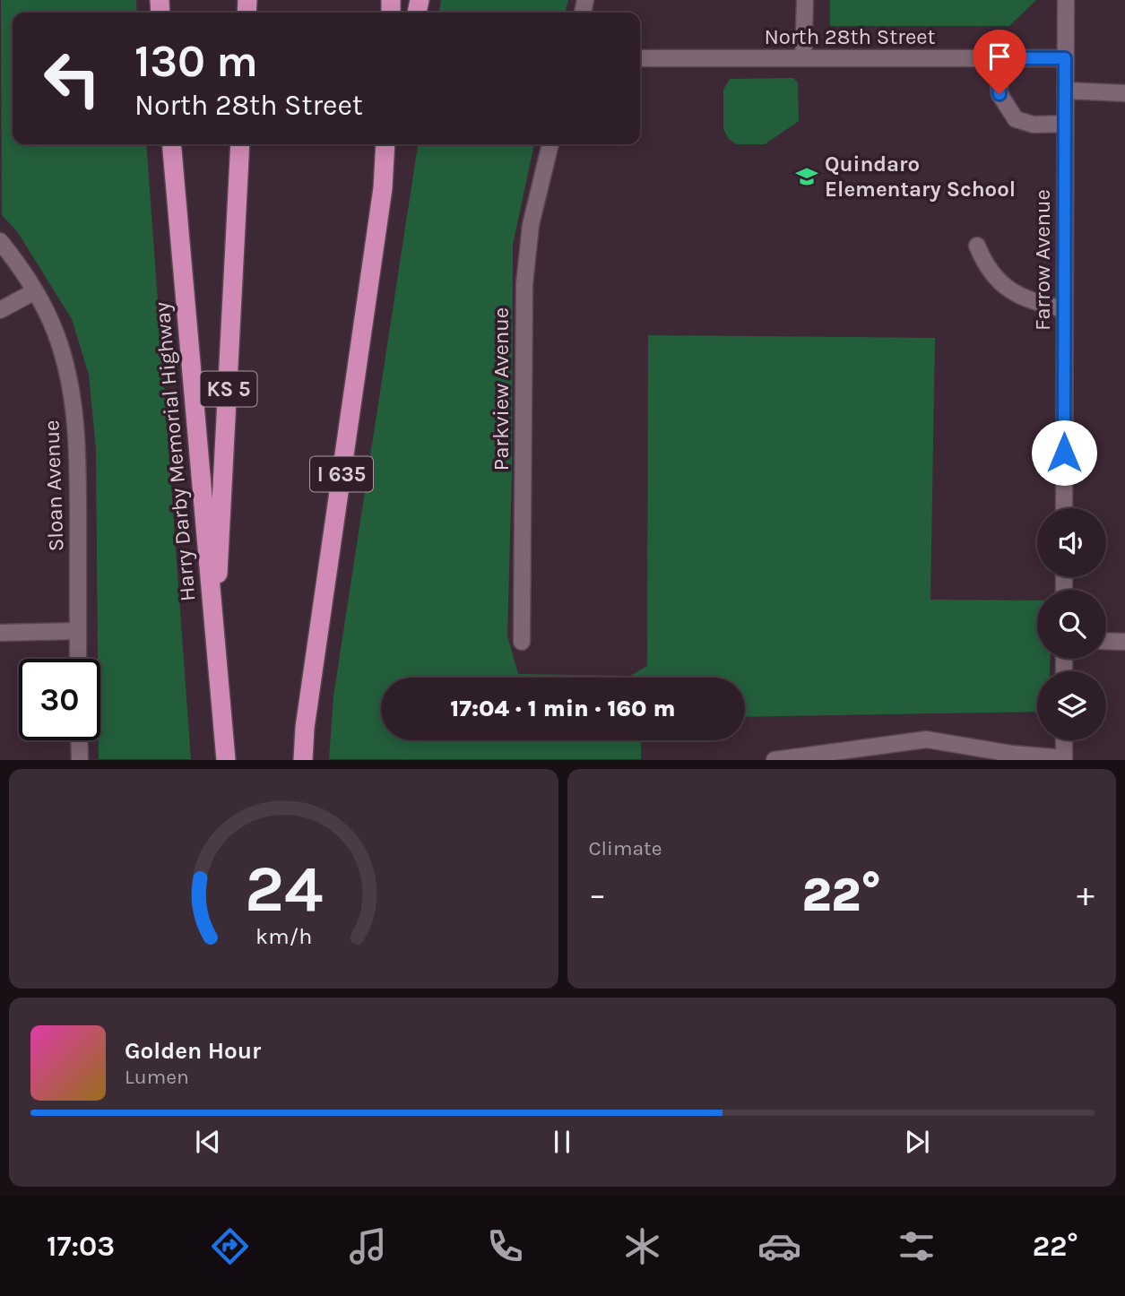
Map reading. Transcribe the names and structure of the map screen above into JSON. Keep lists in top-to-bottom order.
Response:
{
  "streets": {
    "highway": ["KS 5", "Harry Darby Memorial Highway", "I 635"],
    "street": [
      "North 28th Street",
      "Farrow Avenue",
      "Parkview Avenue",
      "Sloan Avenue"
    ]
  },
  "crossings": [
    ["North 28th Street", "Farrow Avenue"],
    ["KS 5", "Harry Darby Memorial Highway"]
  ],
  "places": {
    "school or university": ["Quindaro Elementary School"]
  },
  "page": {
    "turn": ["130 m", "North 28th Street"],
    "limit": "30",
    "trip": "17:04 · 1 min · 160 m",
    "tile": "Climate",
    "heat": ["−", "22°", "+"],
    "song": ["Golden Hour", "Lumen"],
    "tabs": ["17:03", "22°"],
    "gauge": ["24", "km/h"]
  }
}
